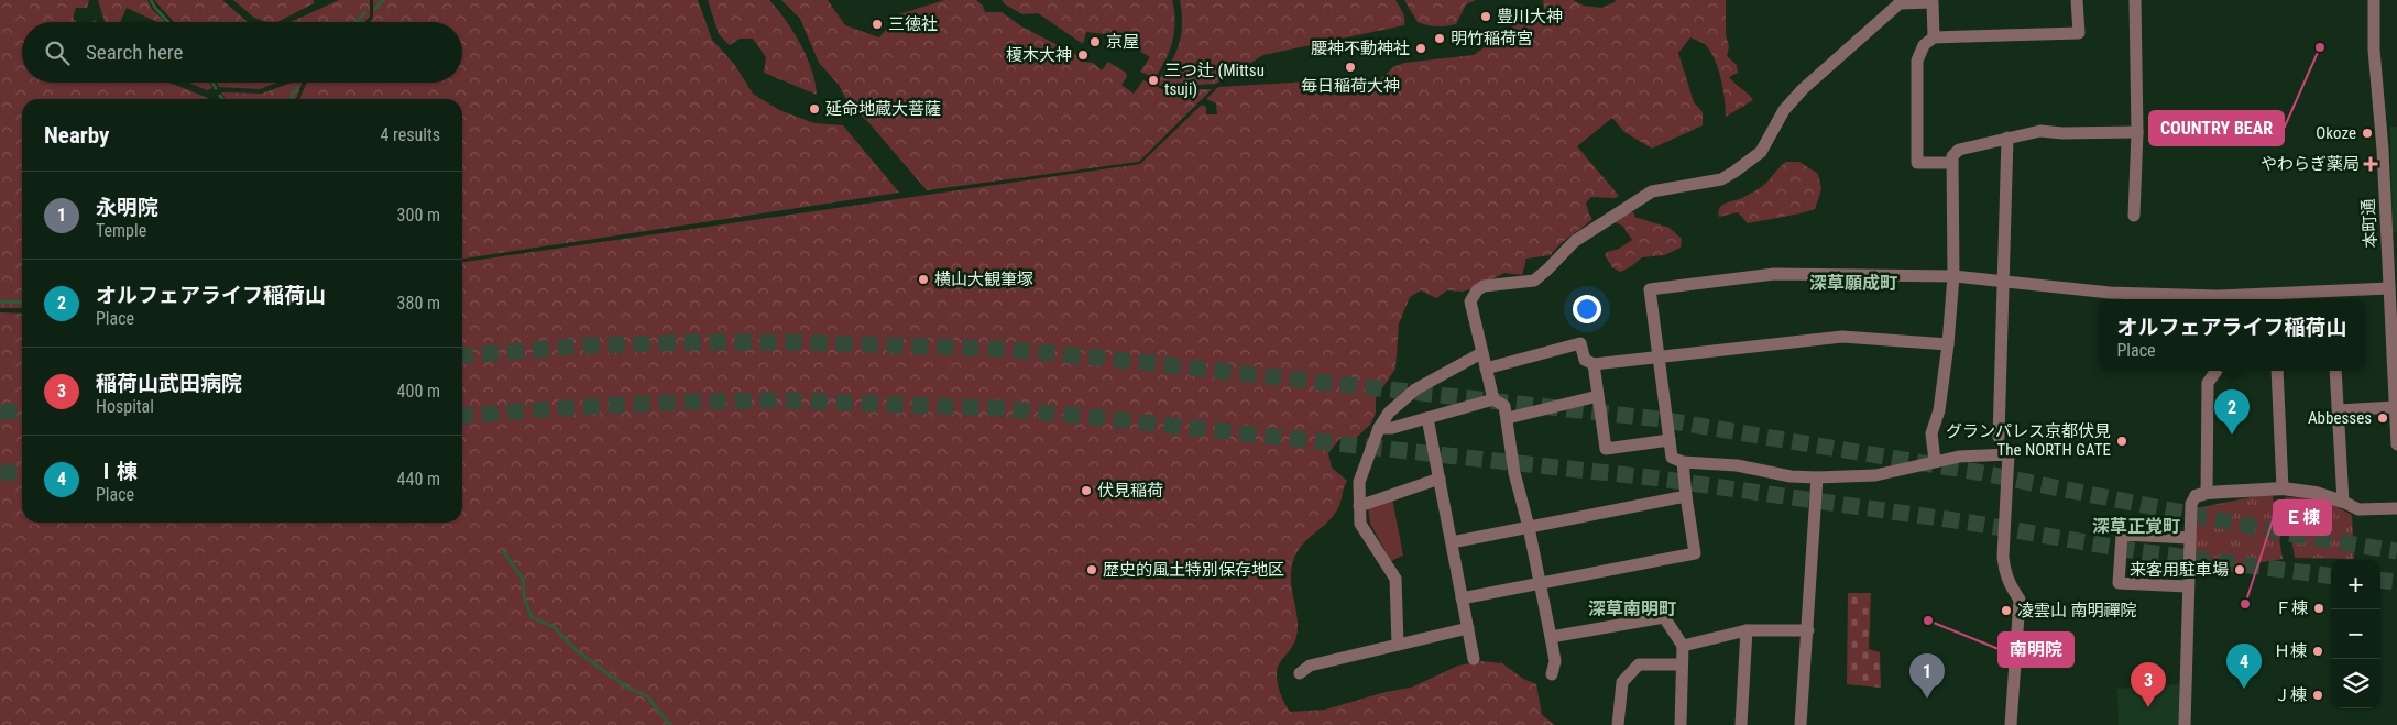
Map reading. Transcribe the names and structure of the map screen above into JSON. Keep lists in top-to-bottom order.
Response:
{
  "streets": {
    "street": ["本町通"]
  },
  "districts": ["深草願成町", "深草正覚町", "深草南明町"],
  "places": {
    "other": [
      "豊川大神",
      "三徳社",
      "明竹稲荷宮",
      "京屋",
      "COUNTRY BEAR",
      "腰神不動神社",
      "榎木大神",
      "毎日稲荷大神",
      "三つ辻 (Mittsu tsuji)",
      "延命地蔵大菩薩",
      "Okoze",
      "横山大観筆塚",
      "Abbesses",
      "グランパレス京都伏見 The NORTH GATE",
      "伏見稲荷",
      "歴史的風土特別保存地区",
      "来客用駐車場",
      "Ｅ棟",
      "Ｆ棟",
      "凌雲山 南明禪院",
      "南明院",
      "Ｈ棟",
      "Ｊ棟"
    ],
    "health": ["やわらぎ薬局"]
  },
  "page": {
    "search": "Search here",
    "heading": ["Nearby", "4 results"],
    "list": [
      {
        "mark": "1",
        "name": "永明院",
        "note": "Temple",
        "value": "300 m"
      },
      {
        "mark": "2",
        "name": "オルフェアライフ稲荷山",
        "note": "Place",
        "value": "380 m"
      },
      {
        "mark": "3",
        "name": "稲荷山武田病院",
        "note": "Hospital",
        "value": "400 m"
      },
      {
        "mark": "4",
        "name": "Ⅰ棟",
        "note": "Place",
        "value": "440 m"
      }
    ],
    "popup": ["オルフェアライフ稲荷山", "Place"],
    "pins": [
      "2",
      "4",
      "1",
      "3"
    ],
    "map_buttons": ["+", "−"]
  }
}
